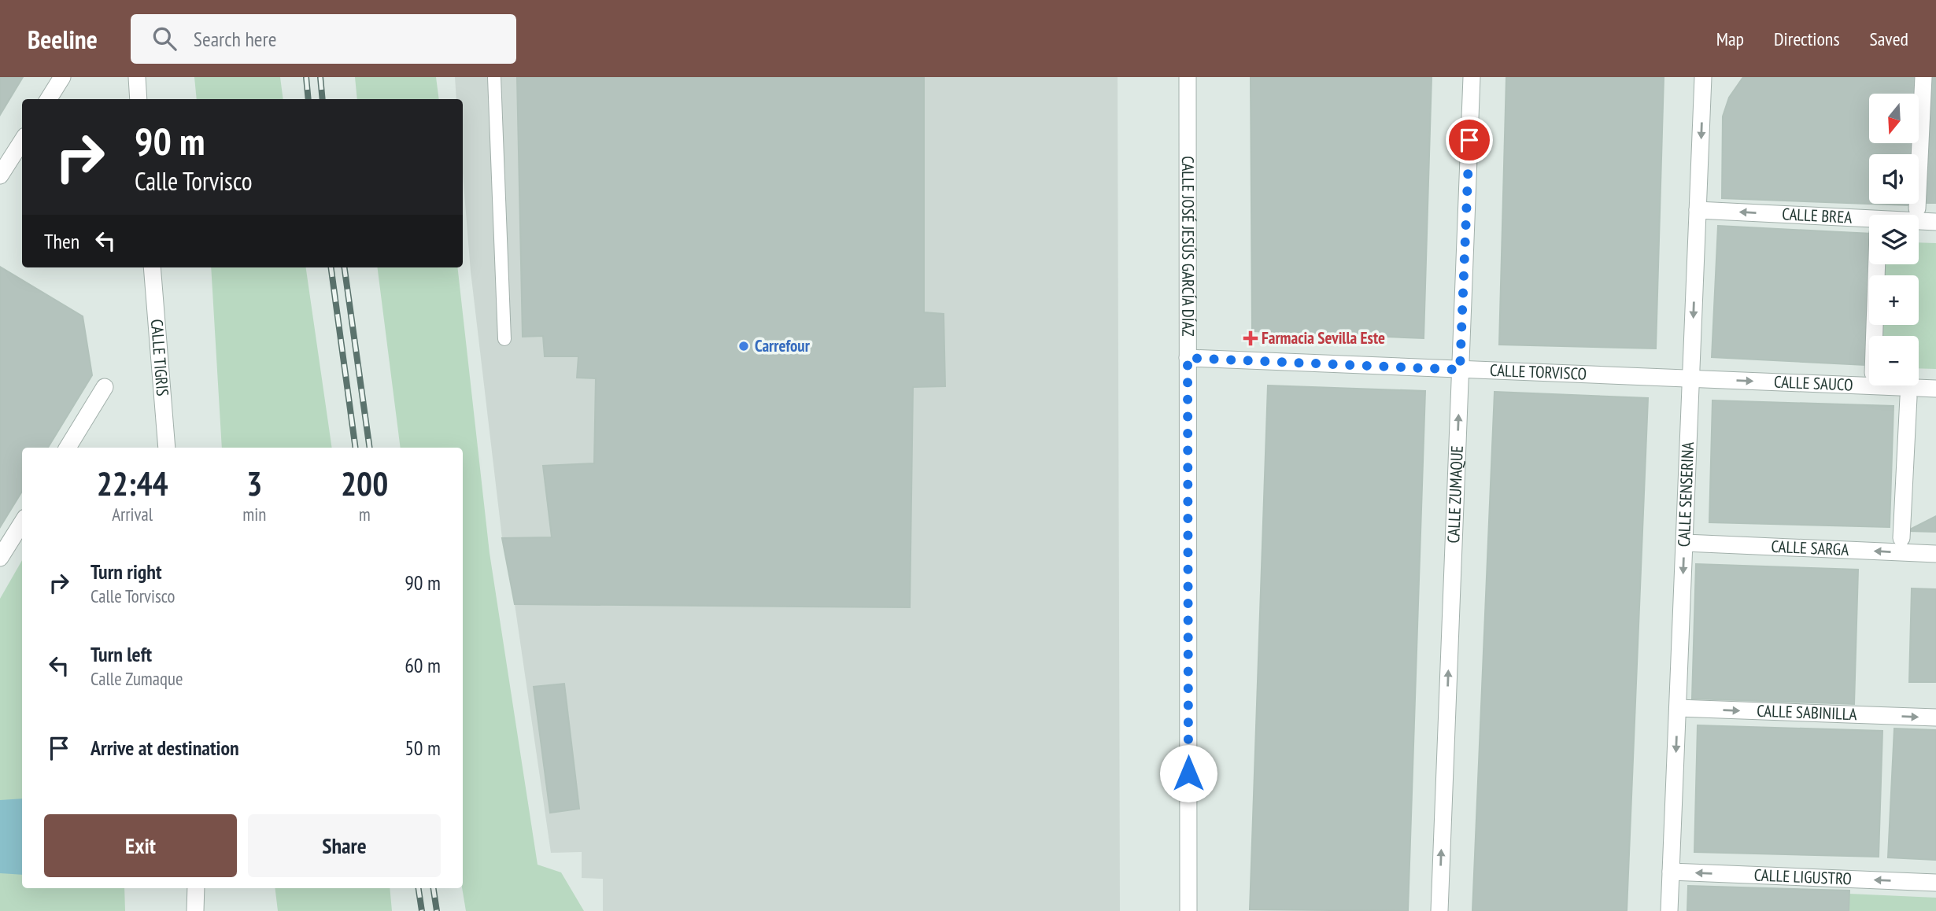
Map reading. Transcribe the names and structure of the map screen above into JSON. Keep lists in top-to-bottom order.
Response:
{
  "streets": {
    "street": [
      "CALLE BREA",
      "CALLE JOSÉ JESÚS GARCÍA DÍAZ",
      "CALLE TIGRIS",
      "CALLE TORVISCO",
      "CALLE SAUCO",
      "CALLE ZUMAQUE",
      "CALLE SENSERINA",
      "CALLE SARGA",
      "CALLE SABINILLA",
      "CALLE LIGUSTRO"
    ]
  },
  "crossings": [
    ["CALLE BREA", "CALLE SENSERINA"],
    ["CALLE JOSÉ JESÚS GARCÍA DÍAZ", "CALLE TORVISCO"],
    ["CALLE TORVISCO", "CALLE SAUCO"],
    ["CALLE TORVISCO", "CALLE ZUMAQUE"],
    ["CALLE TORVISCO", "CALLE SENSERINA"],
    ["CALLE SAUCO", "CALLE SENSERINA"],
    ["CALLE SENSERINA", "CALLE SARGA"],
    ["CALLE SENSERINA", "CALLE SABINILLA"],
    ["CALLE SENSERINA", "CALLE LIGUSTRO"]
  ],
  "one_way": [
    "CALLE BREA",
    "CALLE SAUCO",
    "CALLE ZUMAQUE",
    "CALLE SENSERINA",
    "CALLE SARGA",
    "CALLE SABINILLA",
    "CALLE LIGUSTRO"
  ],
  "places": {
    "health": ["Farmacia Sevilla Este"],
    "other": ["Carrefour"]
  },
  "north": "bottom",
  "page": {
    "header": "Beeline",
    "search": "Search here",
    "nav": ["Map", "Directions", "Saved"],
    "map_buttons": ["+", "−"],
    "turn": ["90 m", "Calle Torvisco"],
    "then": "Then",
    "eta": [
      "22:44",
      "Arrival",
      "3",
      "min",
      "200",
      "m"
    ],
    "list": [
      {
        "name": "Turn right",
        "note": "Calle Torvisco",
        "value": "90 m"
      },
      {
        "name": "Turn left",
        "note": "Calle Zumaque",
        "value": "60 m"
      },
      {
        "name": "Arrive at destination",
        "value": "50 m"
      }
    ],
    "buttons": ["Exit", "Share"]
  }
}
